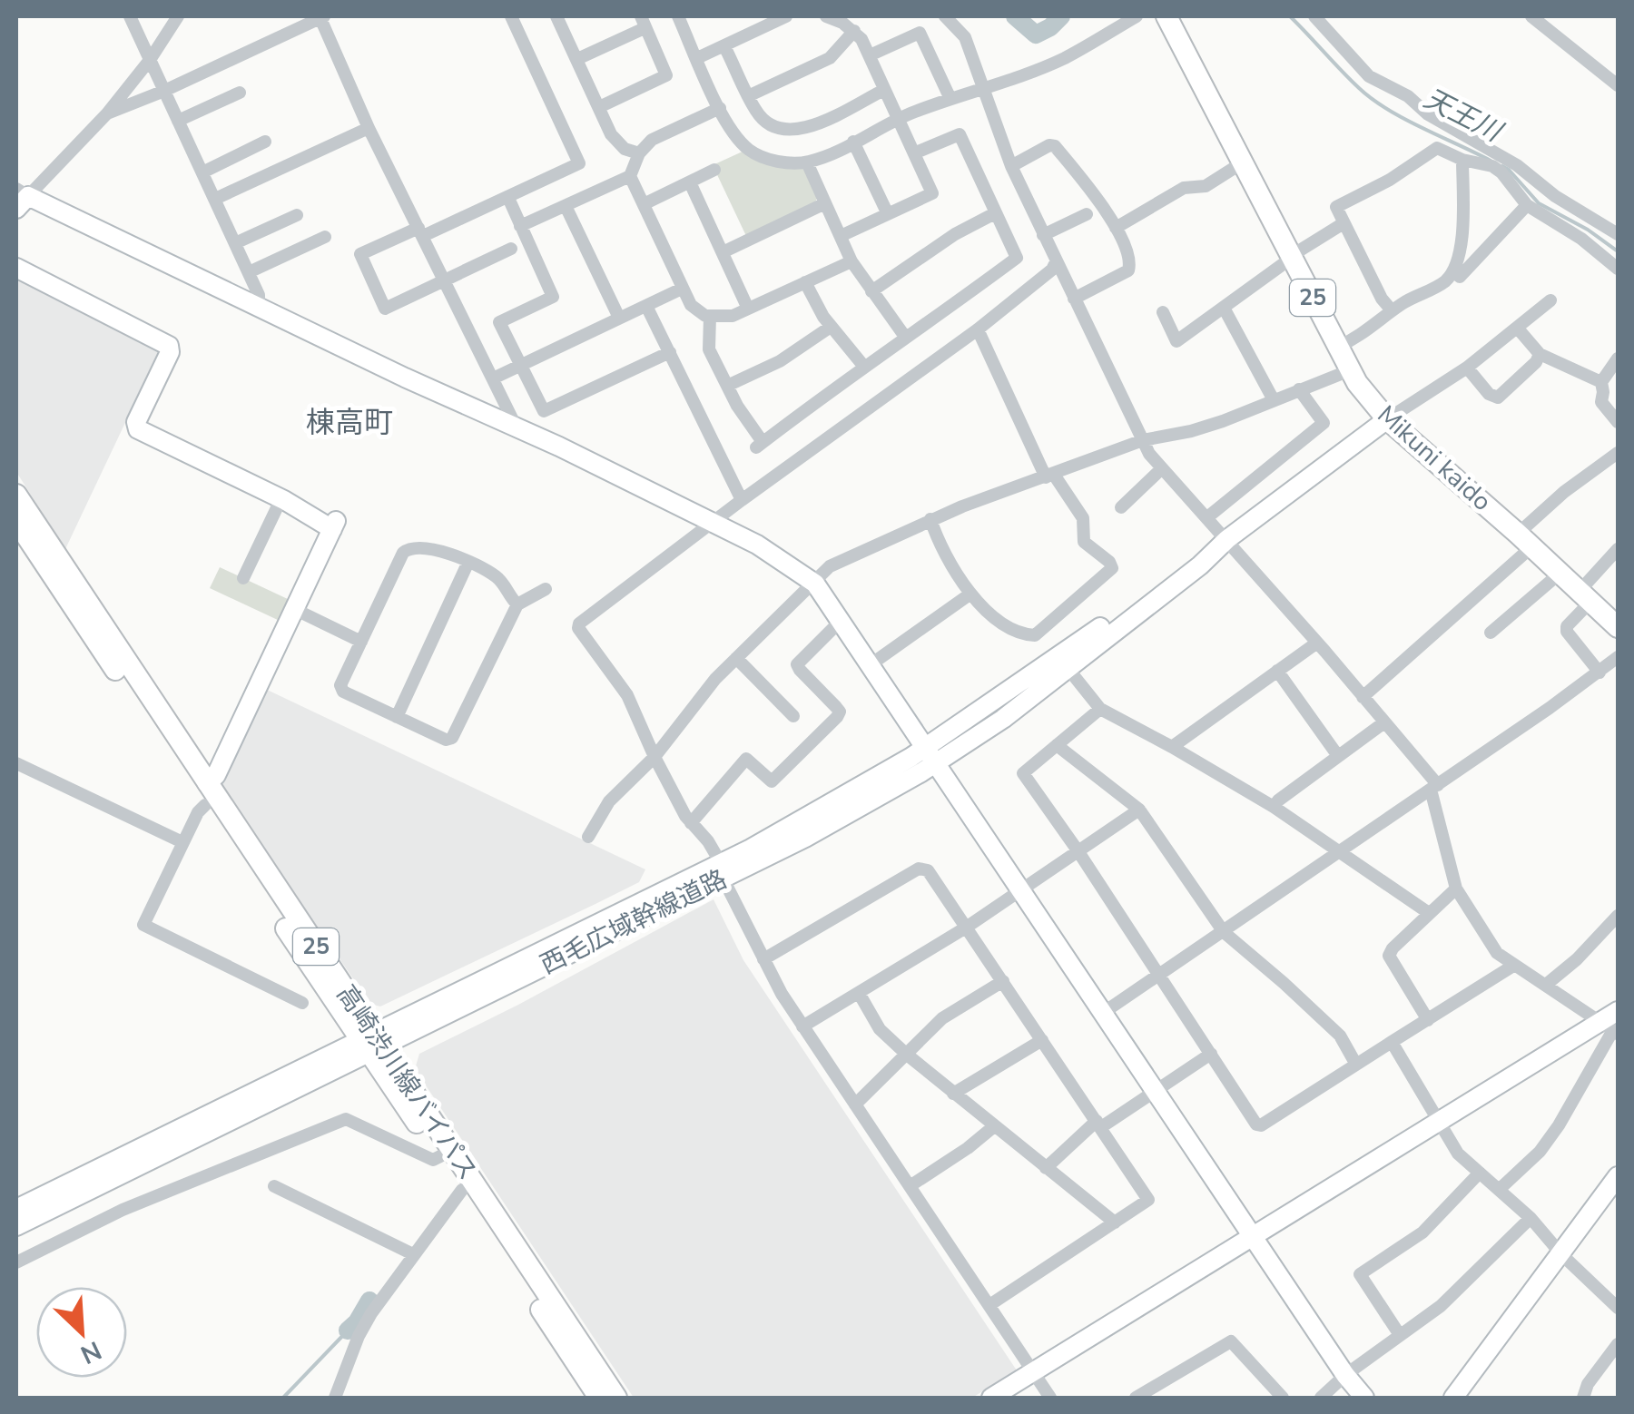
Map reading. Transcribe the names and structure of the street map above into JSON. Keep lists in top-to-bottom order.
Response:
{
  "streets": {
    "main road": ["25", "Mikuni kaido", "高崎渋川線バイパス"],
    "street": ["西毛広域幹線道路"]
  },
  "crossings": [
    ["Mikuni kaido", "西毛広域幹線道路"],
    ["西毛広域幹線道路", "高崎渋川線バイパス"]
  ],
  "districts": ["棟高町"],
  "water": ["天王川"],
  "north": "bottom right"
}
